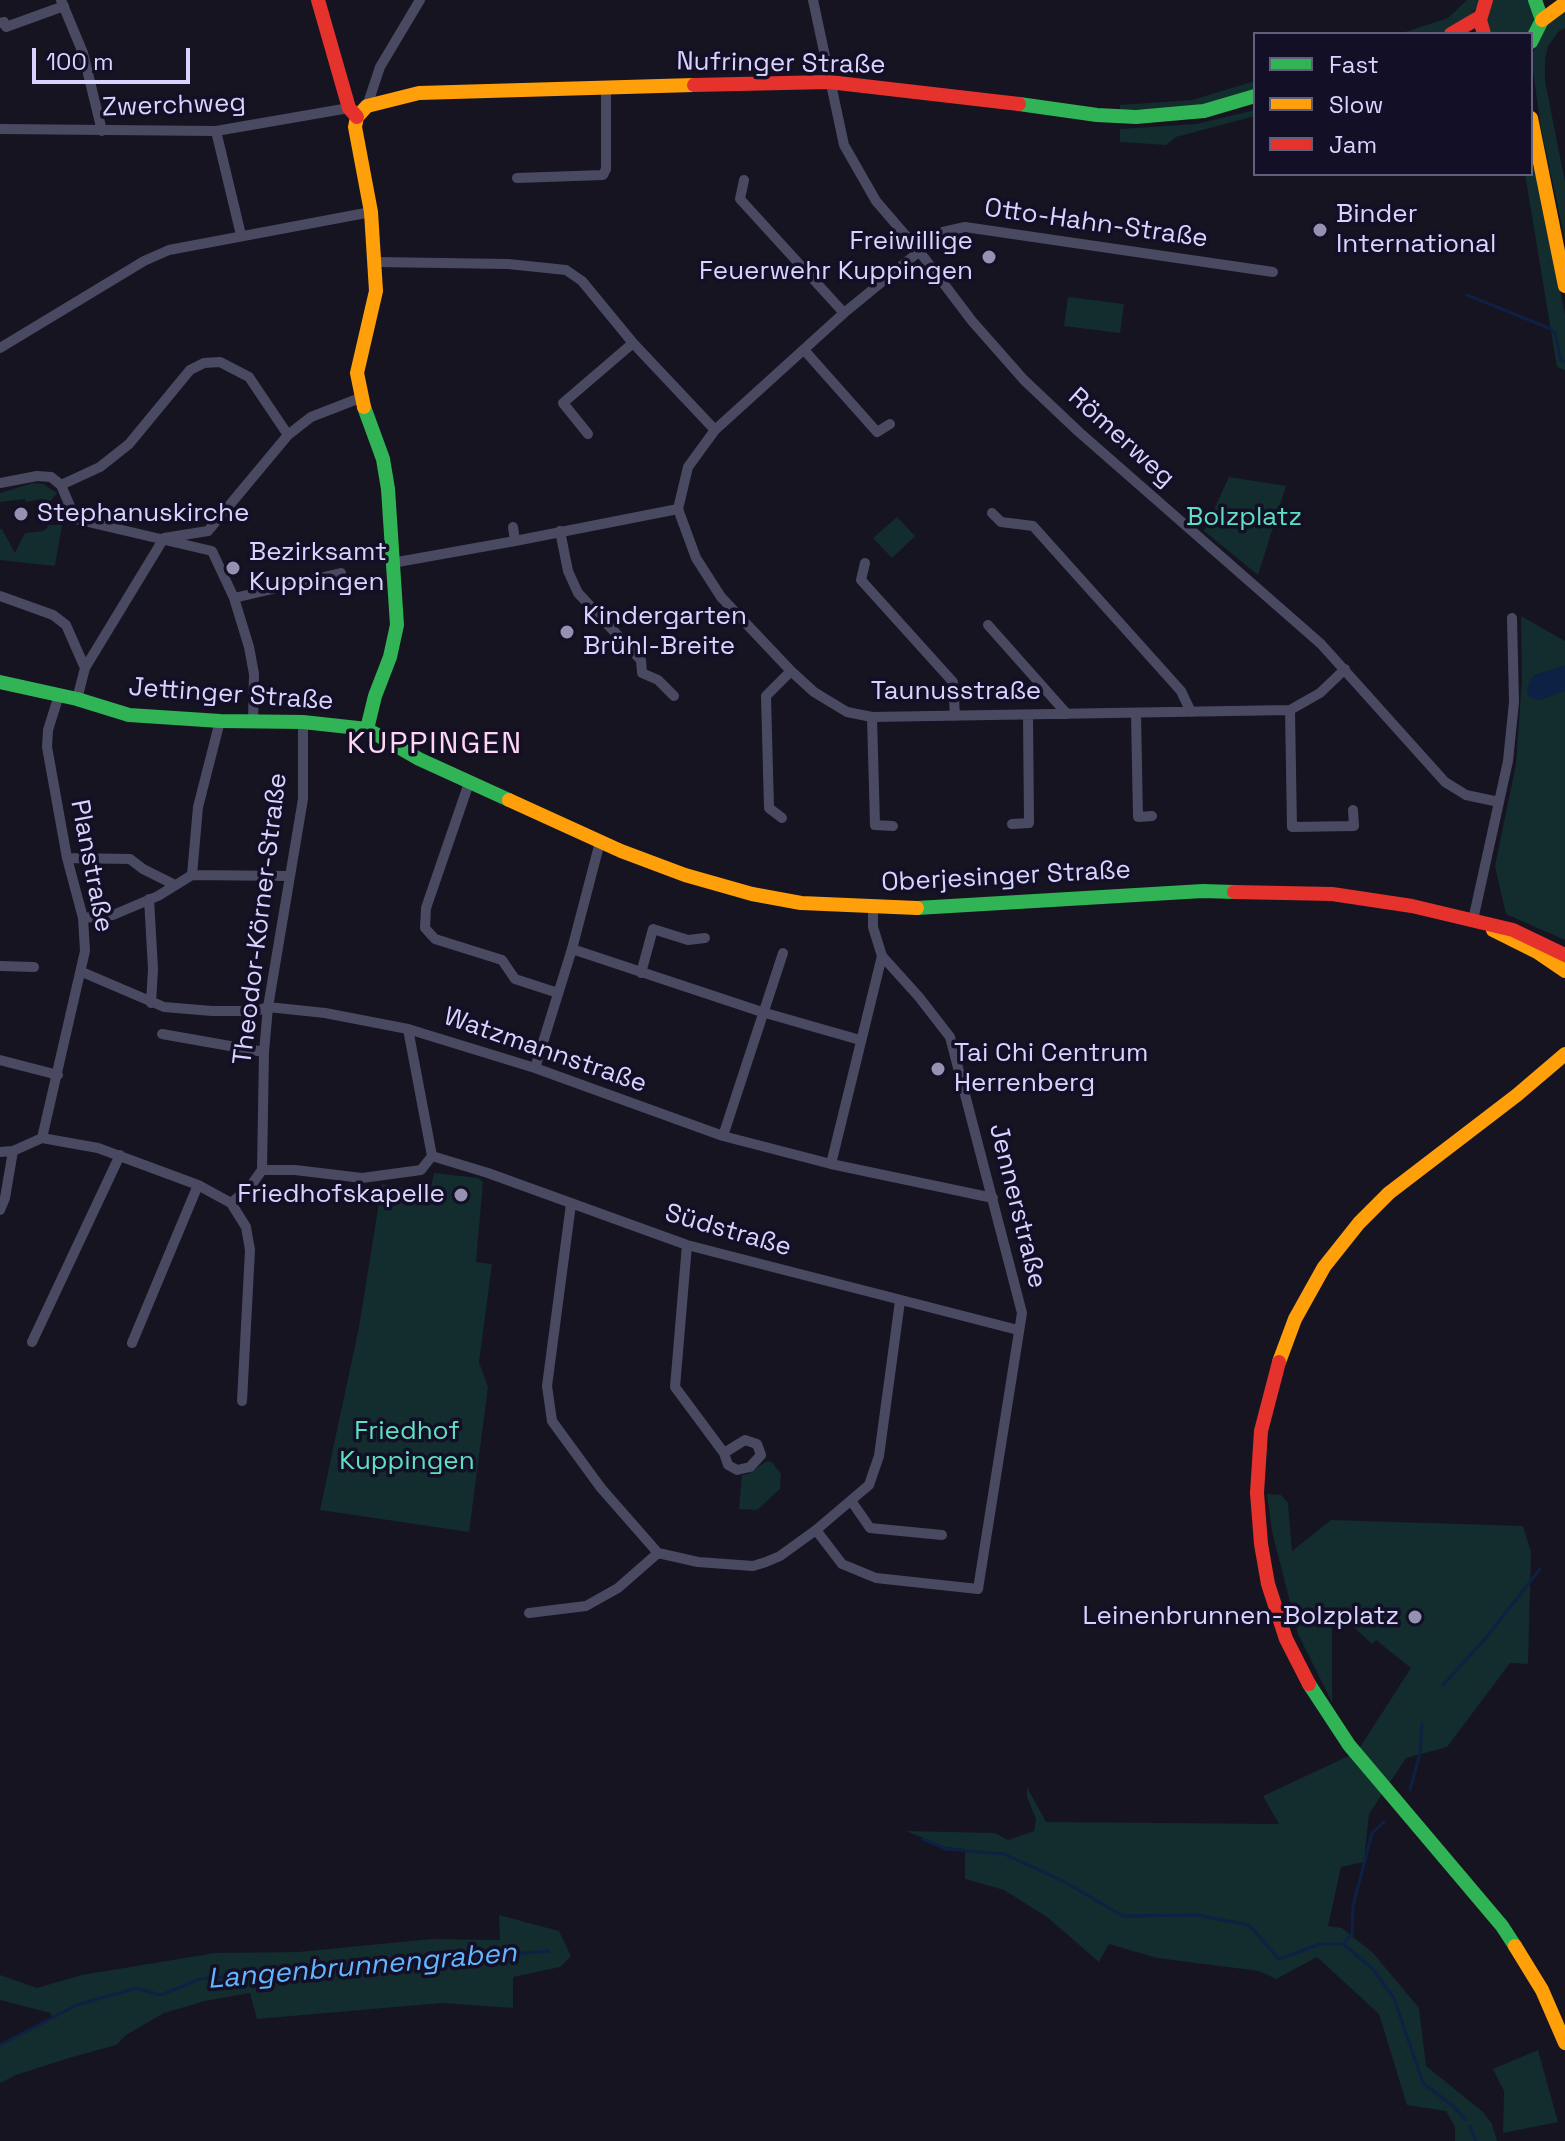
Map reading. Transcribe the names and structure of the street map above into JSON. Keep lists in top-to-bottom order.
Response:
{
  "streets": {
    "main road": ["Nufringer Straße", "Jettinger Straße", "Oberjesinger Straße"],
    "street": [
      "Zwerchweg",
      "Otto-Hahn-Straße",
      "Römerweg",
      "Taunusstraße",
      "Planstraße",
      "Theodor-Körner-Straße",
      "Watzmannstraße",
      "Jennerstraße",
      "Südstraße"
    ]
  },
  "crossings": [
    ["Nufringer Straße", "Zwerchweg"],
    ["Nufringer Straße", "Römerweg"],
    ["Otto-Hahn-Straße", "Römerweg"],
    ["Jettinger Straße", "Planstraße"],
    ["Jettinger Straße", "Oberjesinger Straße"],
    ["Jettinger Straße", "Theodor-Körner-Straße"],
    ["Planstraße", "Watzmannstraße"],
    ["Oberjesinger Straße", "Jennerstraße"],
    ["Theodor-Körner-Straße", "Watzmannstraße"],
    ["Watzmannstraße", "Jennerstraße"],
    ["Jennerstraße", "Südstraße"]
  ],
  "districts": ["KUPPINGEN"],
  "water": ["Langenbrunnengraben"],
  "parks": ["Bolzplatz", "Friedhof Kuppingen"],
  "places": [
    "Binder International",
    "Freiwillige Feuerwehr Kuppingen",
    "Stephanuskirche",
    "Bezirksamt Kuppingen",
    "Kindergarten Brühl-Breite",
    "Tai Chi Centrum Herrenberg",
    "Friedhofskapelle",
    "Leinenbrunnen-Bolzplatz"
  ],
  "legend": ["Fast", "Slow", "Jam"],
  "scale_bar": "100 m"
}
